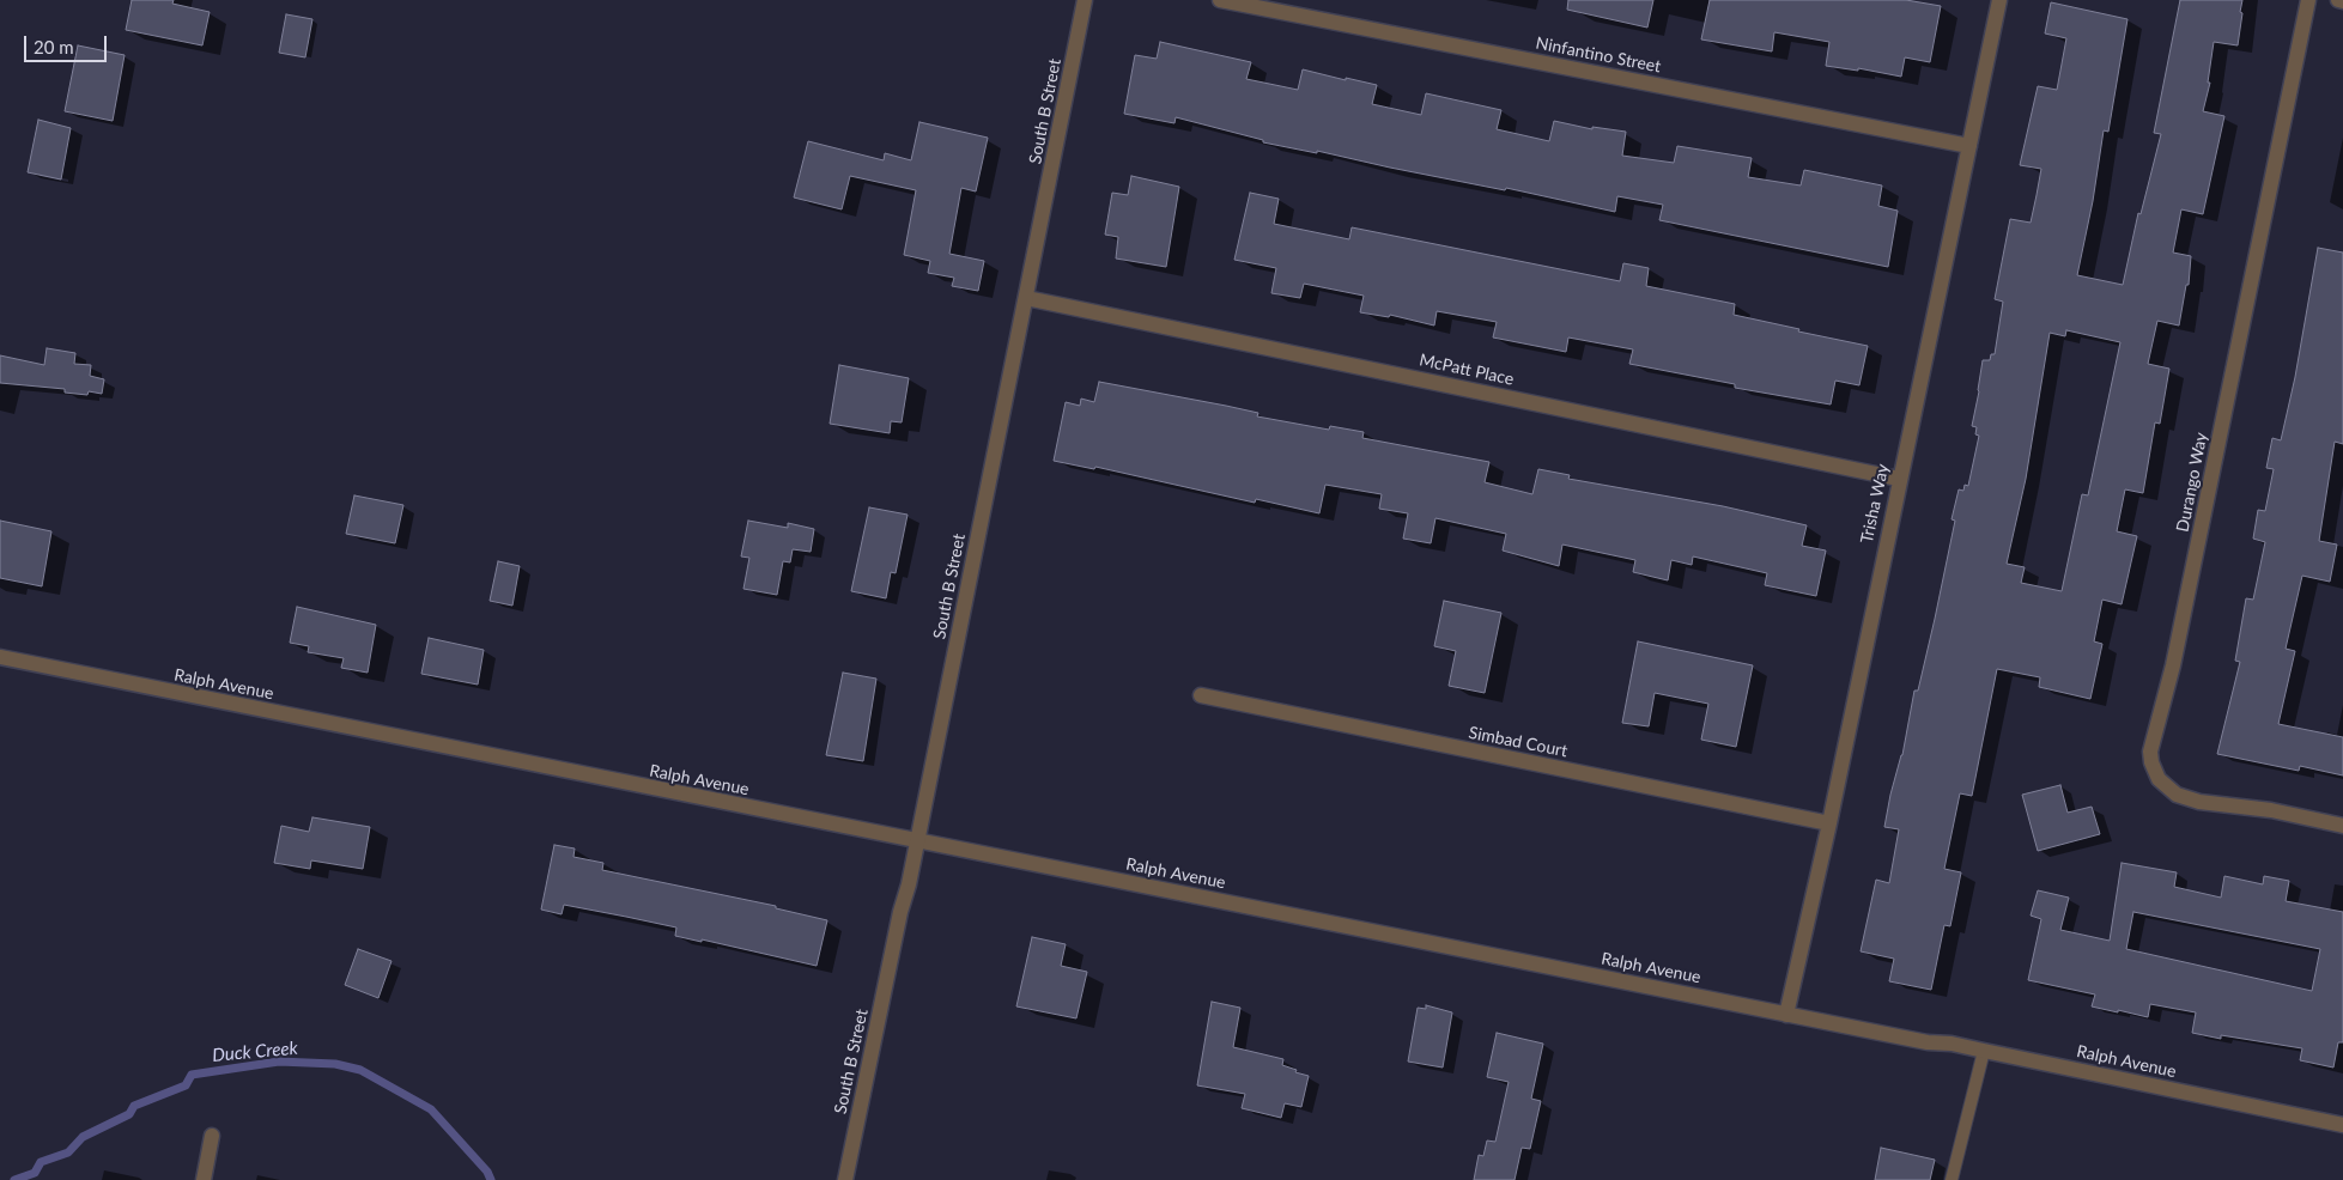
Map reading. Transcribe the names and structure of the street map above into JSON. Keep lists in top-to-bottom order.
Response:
{
  "streets": {
    "street": [
      "Ninfantino Street",
      "South B Street",
      "McPatt Place",
      "Durango Way",
      "Trisha Way",
      "Ralph Avenue",
      "Simbad Court"
    ]
  },
  "crossings": [
    ["Ninfantino Street", "Trisha Way"],
    ["South B Street", "McPatt Place"],
    ["South B Street", "Ralph Avenue"],
    ["McPatt Place", "Trisha Way"],
    ["Trisha Way", "Ralph Avenue"],
    ["Trisha Way", "Simbad Court"]
  ],
  "water": ["Duck Creek"],
  "scale_bar": "20 m"
}
